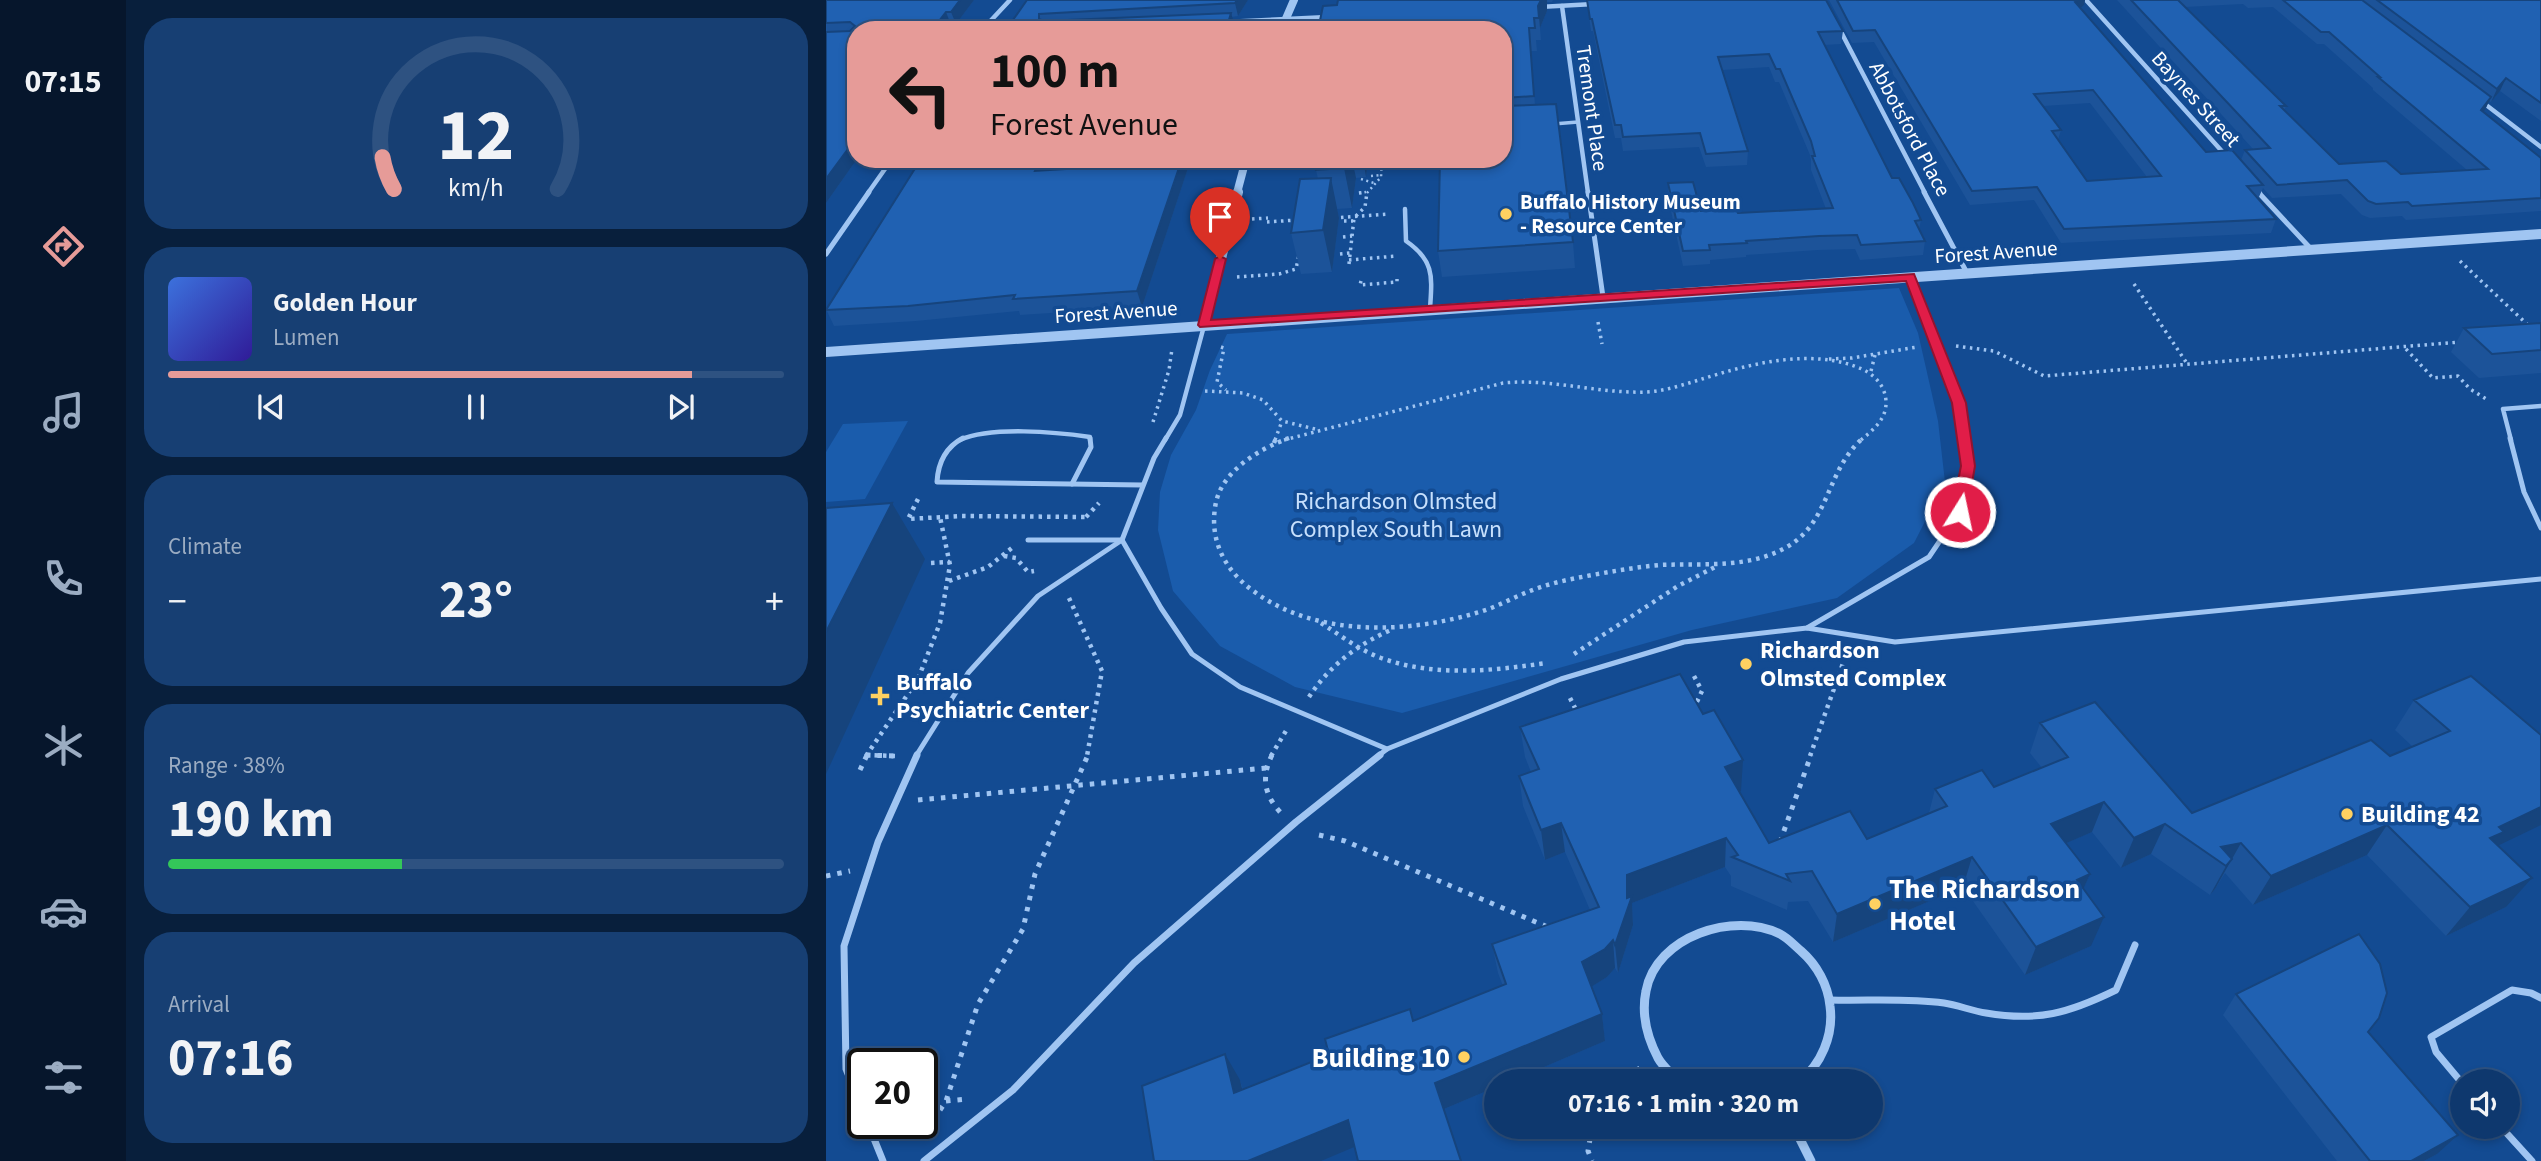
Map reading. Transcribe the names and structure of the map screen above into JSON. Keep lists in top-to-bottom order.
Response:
{
  "streets": {
    "street": [
      "Baynes Street",
      "Tremont Place",
      "Abbotsford Place",
      "Forest Avenue"
    ]
  },
  "crossings": [
    ["Tremont Place", "Forest Avenue"],
    ["Abbotsford Place", "Forest Avenue"]
  ],
  "parks": ["Richardson Olmsted Complex South Lawn"],
  "places": {
    "other": [
      "Buffalo History Museum - Resource Center",
      "Richardson Olmsted Complex",
      "Building 42",
      "The Richardson Hotel",
      "Building 10"
    ],
    "health": ["Buffalo Psychiatric Center"]
  },
  "page": {
    "tabs": "07:15",
    "turn": ["100 m", "Forest Avenue"],
    "song": ["Golden Hour", "Lumen"],
    "tile": [
      "Climate",
      ["Range · 38%", "190 km"],
      ["Arrival", "07:16"]
    ],
    "heat": ["−", "23°", "+"],
    "limit": "20",
    "trip": "07:16 · 1 min · 320 m",
    "gauge": ["12", "km/h"]
  }
}
